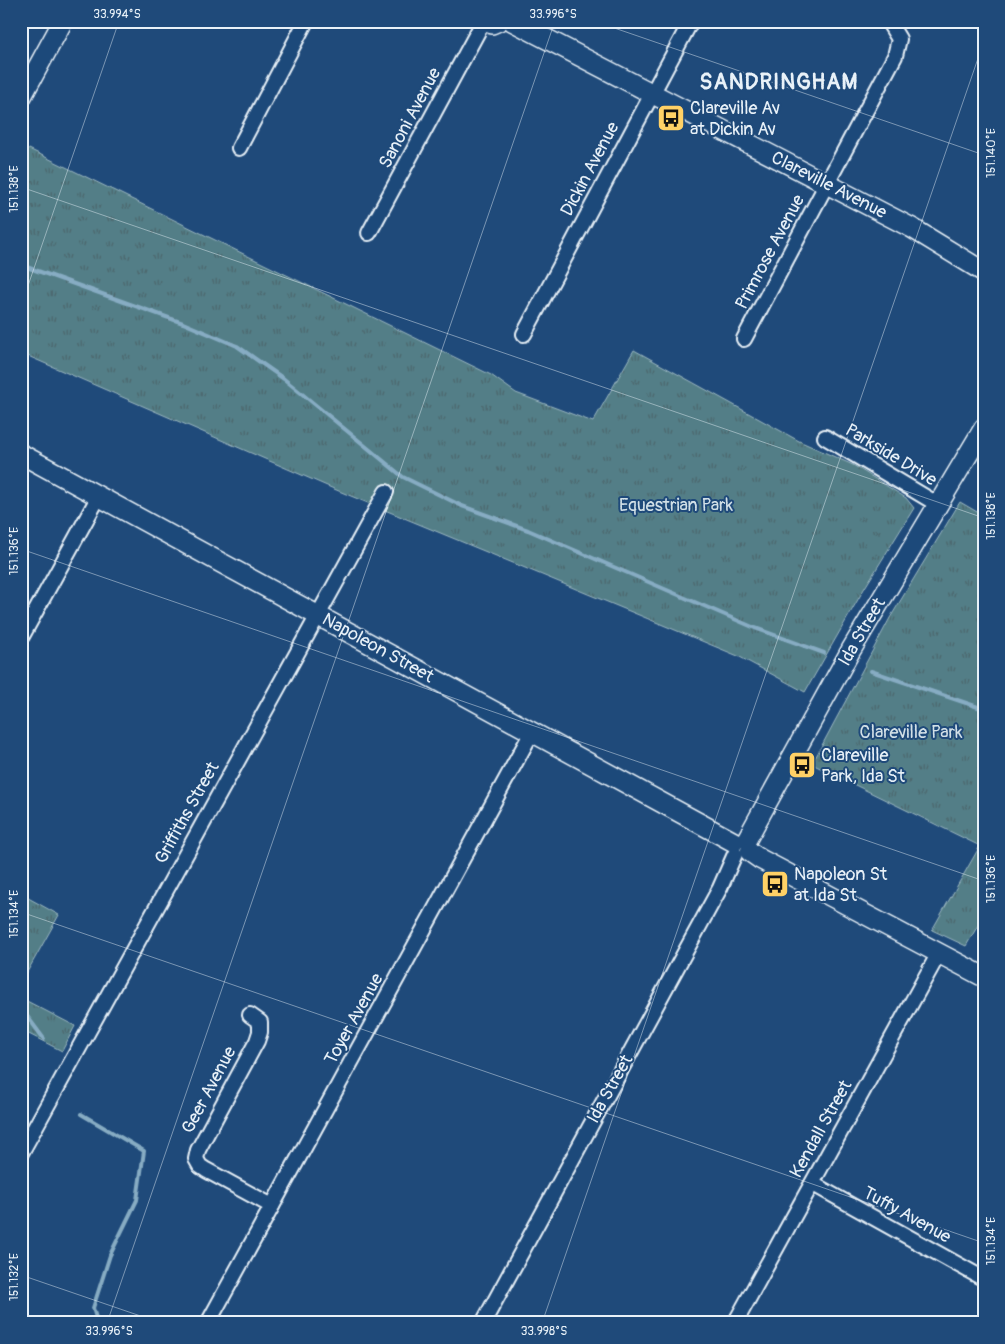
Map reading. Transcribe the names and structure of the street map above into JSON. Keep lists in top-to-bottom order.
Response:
{
  "streets": {
    "street": [
      "Sanoni Avenue",
      "Dickin Avenue",
      "Clareville Avenue",
      "Primrose Avenue",
      "Parkside Drive",
      "Ida Street",
      "Napoleon Street",
      "Griffiths Street",
      "Toyer Avenue",
      "Geer Avenue",
      "Kendall Street",
      "Tuffy Avenue"
    ]
  },
  "crossings": [
    ["Dickin Avenue", "Clareville Avenue"],
    ["Clareville Avenue", "Primrose Avenue"],
    ["Parkside Drive", "Ida Street"],
    ["Ida Street", "Napoleon Street"],
    ["Napoleon Street", "Griffiths Street"],
    ["Napoleon Street", "Toyer Avenue"],
    ["Napoleon Street", "Kendall Street"],
    ["Toyer Avenue", "Geer Avenue"],
    ["Kendall Street", "Tuffy Avenue"]
  ],
  "districts": ["SANDRINGHAM"],
  "parks": ["Equestrian Park", "Clareville Park"],
  "places": {
    "bus stop": ["Clareville Av at Dickin Av", "Clareville Park, Ida St", "Napoleon St at Ida St"]
  },
  "coordinates": [
    "33.994°S",
    "33.996°S",
    "151.140°E",
    "151.138°E",
    "151.136°E",
    "151.134°E",
    "151.132°E",
    "33.998°S"
  ]
}
